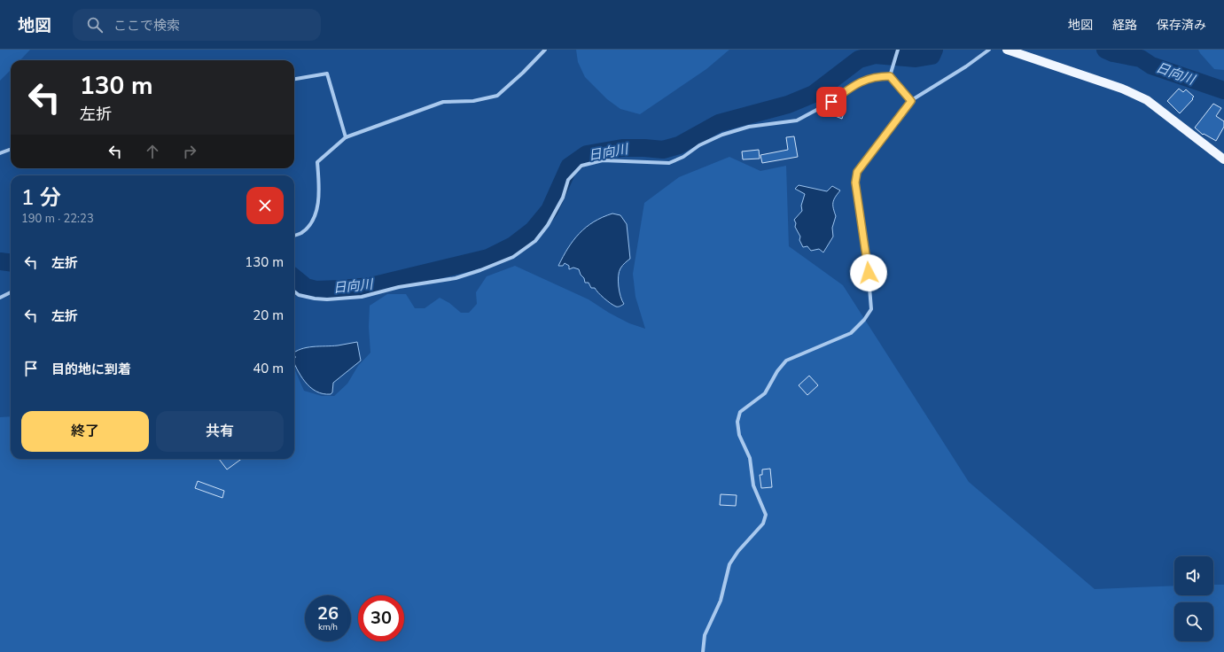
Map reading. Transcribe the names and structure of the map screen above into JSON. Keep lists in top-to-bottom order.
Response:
{
  "water": ["日向川"],
  "page": {
    "header": "地図",
    "search": "ここで検索",
    "nav": ["地図", "経路", "保存済み"],
    "turn": ["130 m", "左折"],
    "heading": ["1 分", "190 m · 22:23"],
    "list": [
      {
        "name": "左折",
        "value": "130 m"
      },
      {
        "name": "左折",
        "value": "20 m"
      },
      {
        "name": "目的地に到着",
        "value": "40 m"
      }
    ],
    "buttons": ["終了", "共有"],
    "speed": "26 km/h",
    "limit": "30"
  }
}
